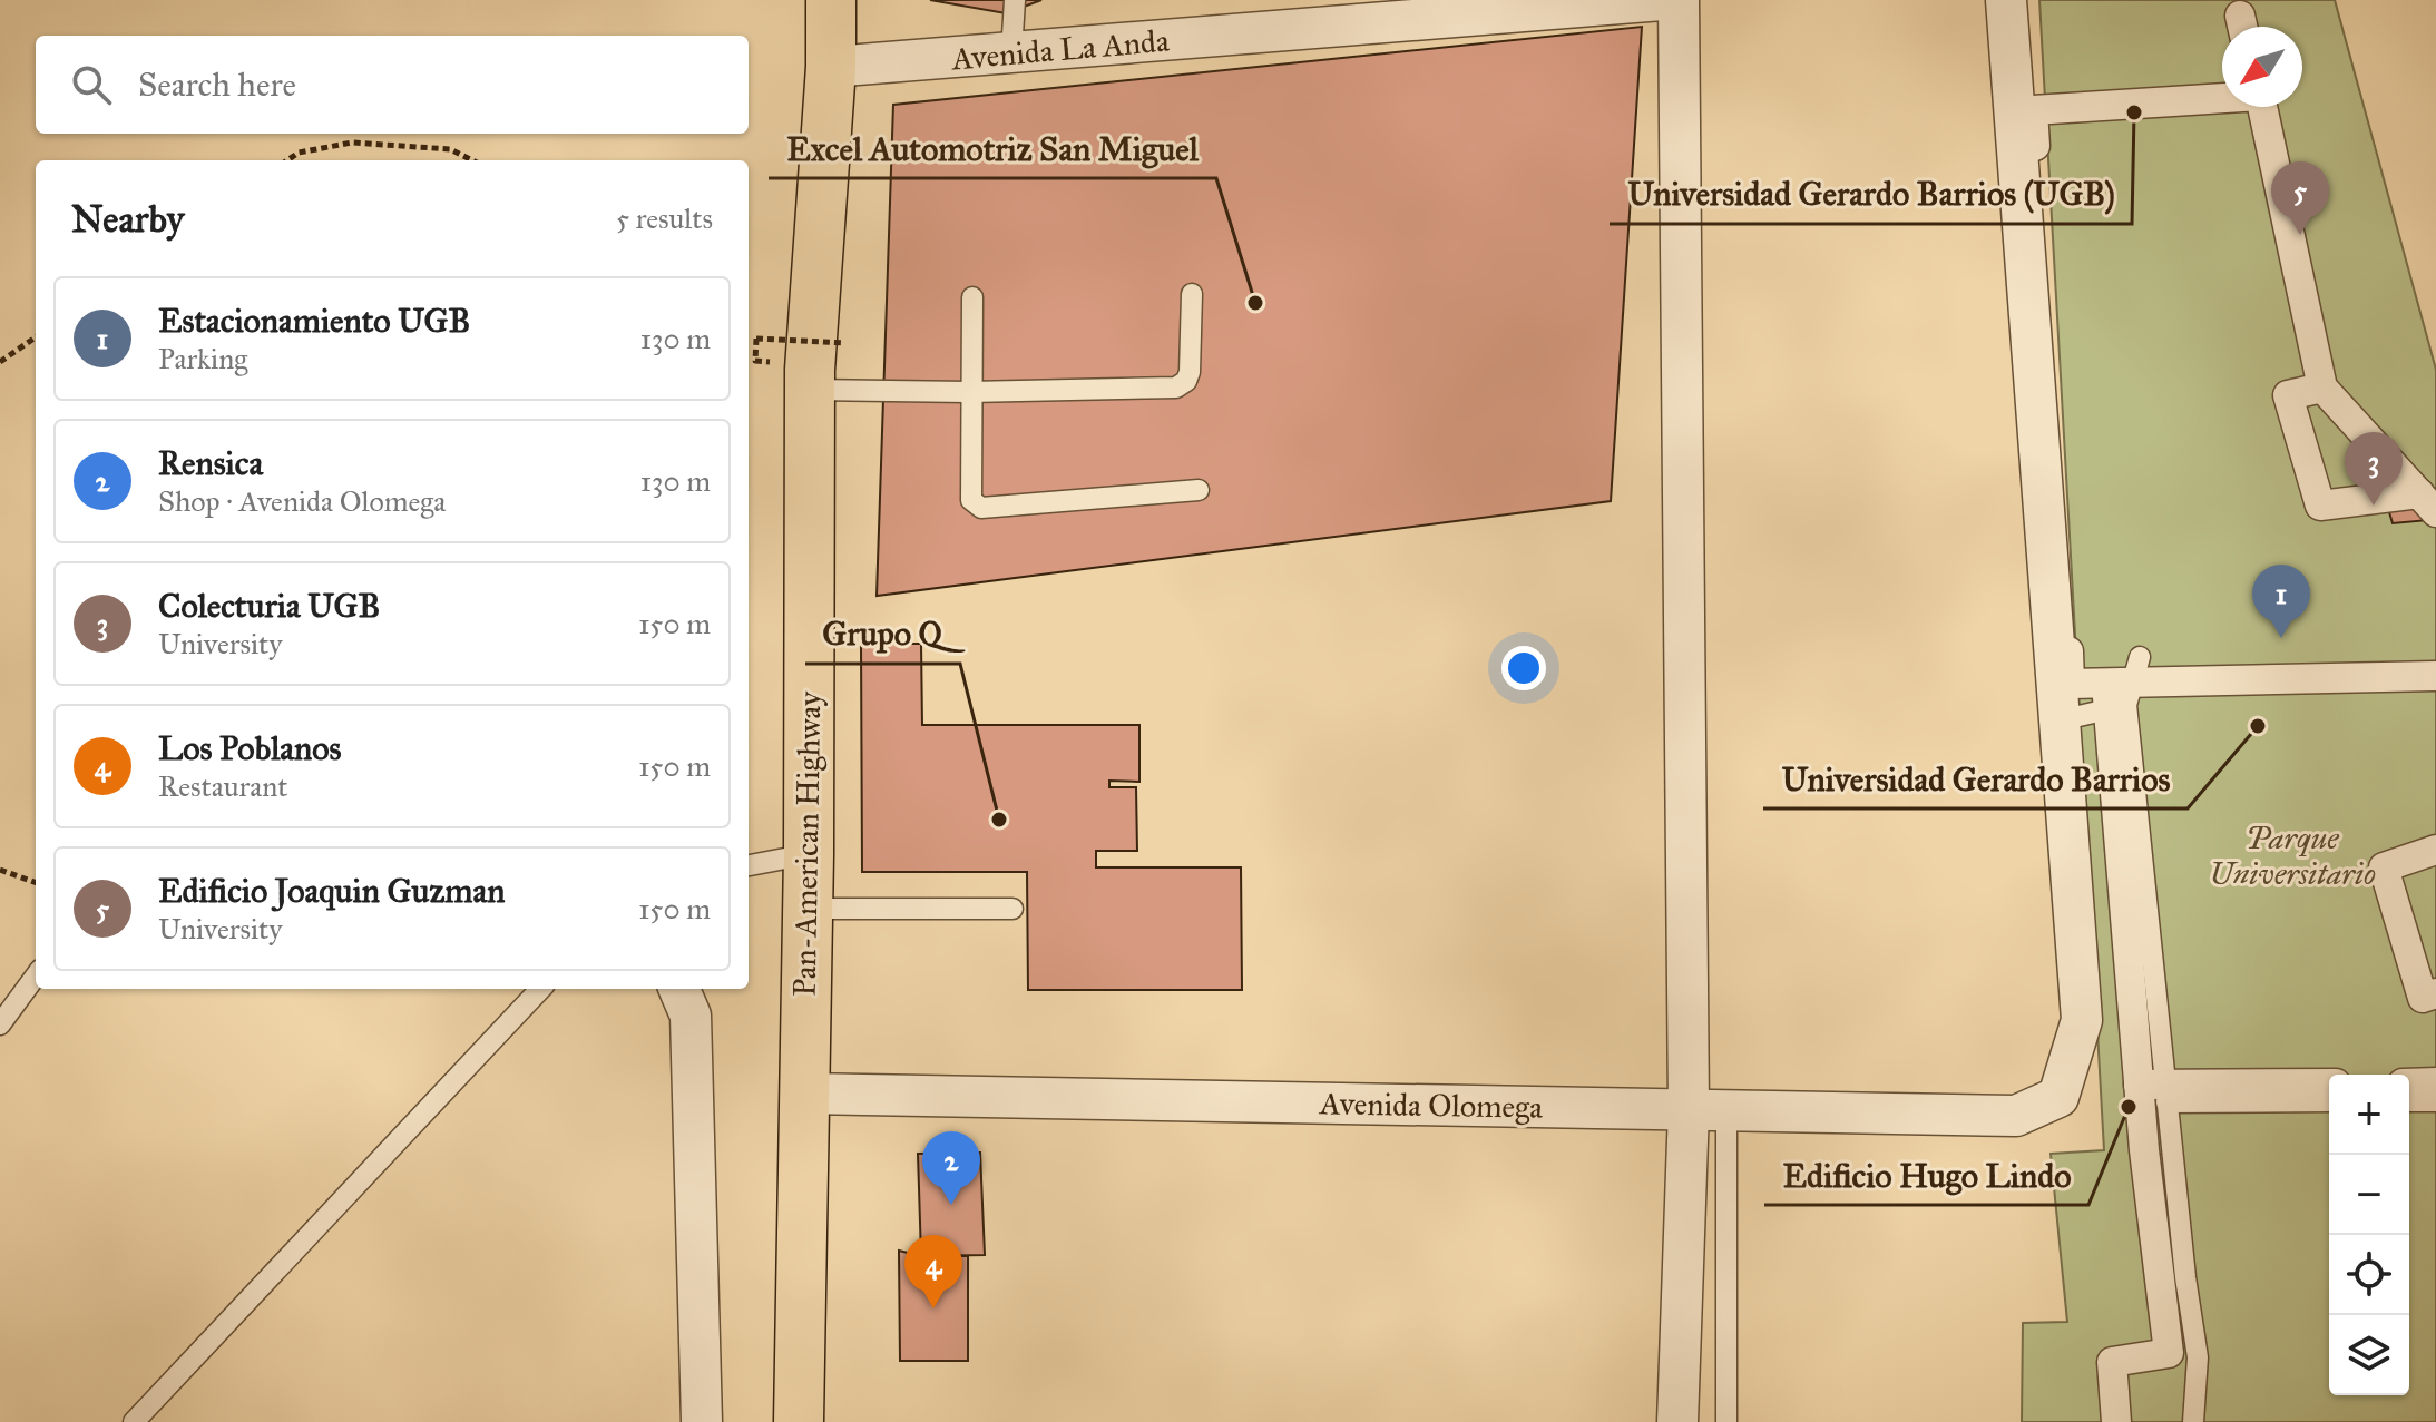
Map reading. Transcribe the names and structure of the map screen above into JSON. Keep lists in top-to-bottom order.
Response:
{
  "streets": {
    "highway": ["Pan-American Highway"],
    "street": ["Avenida La Anda", "Avenida Olomega"]
  },
  "crossings": [
    ["Avenida La Anda", "Pan-American Highway"],
    ["Pan-American Highway", "Avenida Olomega"]
  ],
  "parks": ["Parque Universitario"],
  "places": [
    "Universidad Gerardo Barrios (UGB)",
    "Excel Automotriz San Miguel",
    "Universidad Gerardo Barrios",
    "Grupo Q",
    "Edificio Hugo Lindo"
  ],
  "north": "bottom left",
  "page": {
    "search": "Search here",
    "heading": ["Nearby", "5 results"],
    "pins": [
      "5",
      "3",
      "1",
      "2",
      "4"
    ],
    "list": [
      {
        "mark": "1",
        "name": "Estacionamiento UGB",
        "note": "Parking",
        "value": "130 m"
      },
      {
        "mark": "2",
        "name": "Rensica",
        "note": "Shop · Avenida Olomega",
        "value": "130 m"
      },
      {
        "mark": "3",
        "name": "Colecturia UGB",
        "note": "University",
        "value": "150 m"
      },
      {
        "mark": "4",
        "name": "Los Poblanos",
        "note": "Restaurant",
        "value": "150 m"
      },
      {
        "mark": "5",
        "name": "Edificio Joaquin Guzman",
        "note": "University",
        "value": "150 m"
      }
    ],
    "map_buttons": ["+", "−"]
  }
}
